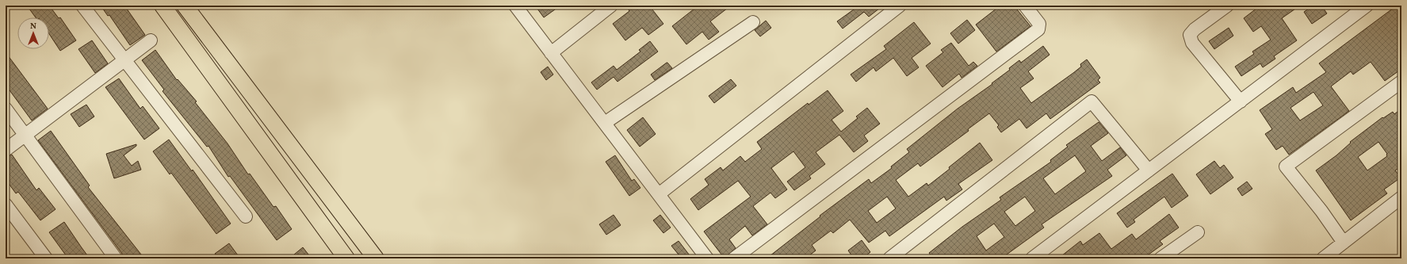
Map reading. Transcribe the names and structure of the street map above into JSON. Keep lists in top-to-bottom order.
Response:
{
  "north": "top"
}
